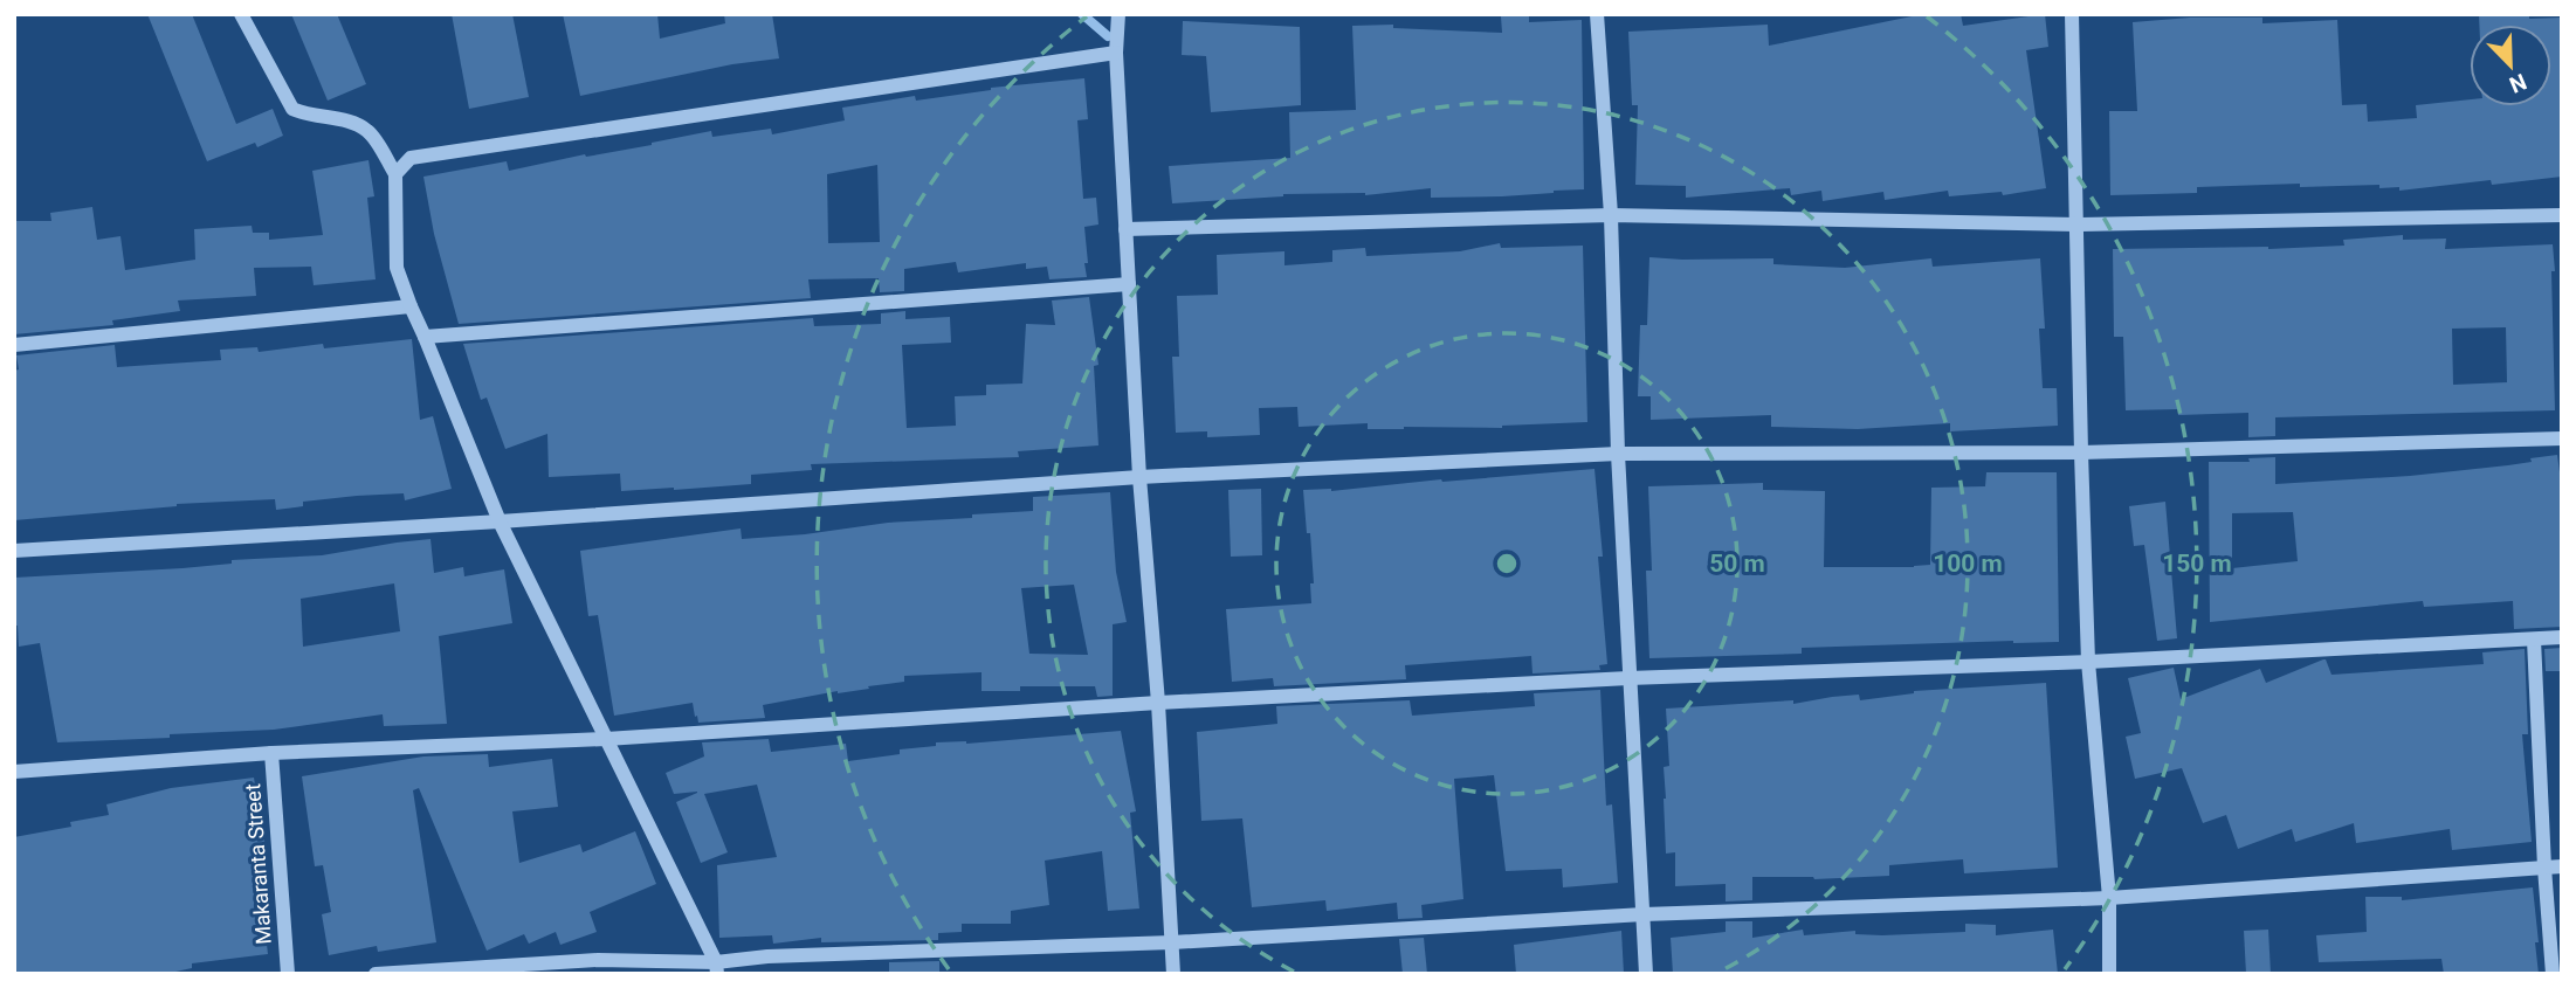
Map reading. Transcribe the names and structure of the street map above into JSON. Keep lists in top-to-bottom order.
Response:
{
  "streets": {
    "street": ["Makaranta Street"]
  },
  "north": "bottom right",
  "rings": ["50 m", "100 m", "150 m"]
}
